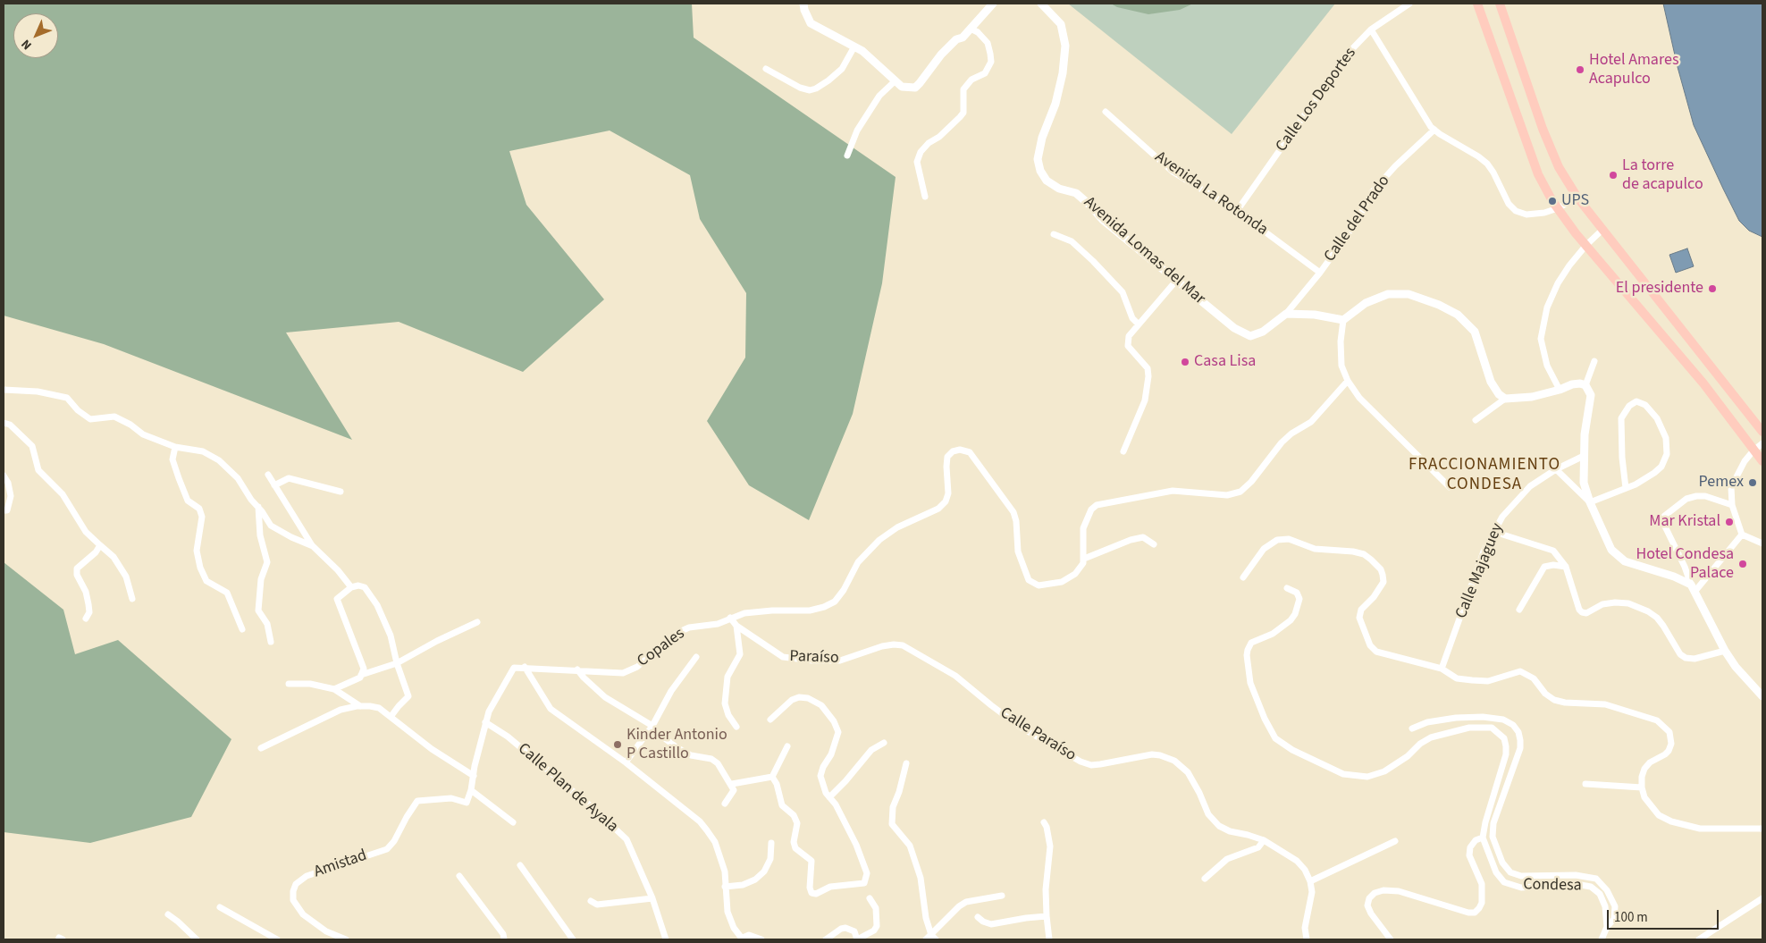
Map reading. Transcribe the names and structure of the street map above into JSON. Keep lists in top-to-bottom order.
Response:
{
  "streets": {
    "main road": ["Avenida Lomas del Mar"],
    "street": [
      "Calle Los Deportes",
      "Avenida La Rotonda",
      "Calle del Prado",
      "Calle Majaguey",
      "Copales",
      "Paraíso",
      "Calle Paraíso",
      "Calle Plan de Ayala",
      "Amistad",
      "Condesa"
    ]
  },
  "crossings": [
    ["Calle Los Deportes", "Avenida La Rotonda"],
    ["Avenida La Rotonda", "Calle del Prado"],
    ["Calle del Prado", "Avenida Lomas del Mar"],
    ["Copales", "Paraíso"],
    ["Paraíso", "Calle Paraíso"]
  ],
  "districts": ["FRACCIONAMIENTO CONDESA"],
  "places": [
    "Hotel Amares Acapulco",
    "La torre de acapulco",
    "UPS",
    "El presidente",
    "Casa Lisa",
    "Pemex",
    "Mar Kristal",
    "Hotel Condesa Palace",
    "Kinder Antonio P Castillo"
  ],
  "scale_bar": "100 m",
  "north": "bottom left"
}
